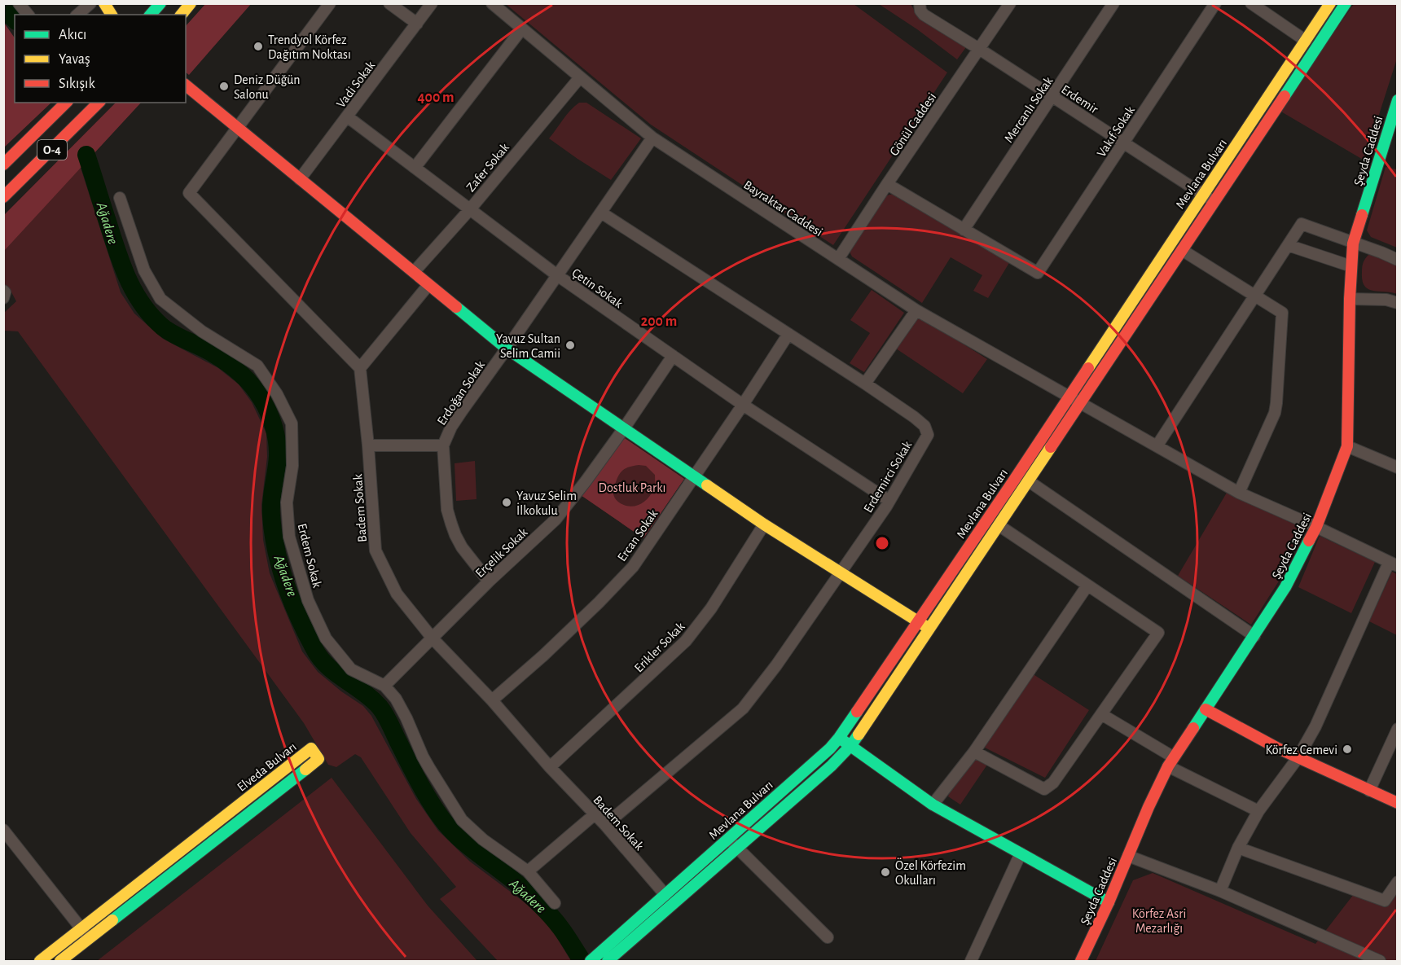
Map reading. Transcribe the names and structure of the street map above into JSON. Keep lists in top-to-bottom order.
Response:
{
  "streets": {
    "main road": [
      "O-4",
      "Şeyda Caddesi",
      "Mevlana Bulvarı",
      "Elveda Bulvarı"
    ],
    "street": [
      "Vadi Sokak",
      "Erdemir",
      "Mercanlı Sokak",
      "Gönül Caddesi",
      "Vakıf Sokak",
      "Zafer Sokak",
      "Bayraktar Caddesi",
      "Çetin Sokak",
      "Erdoğan Sokak",
      "Erdemirci Sokak",
      "Badem Sokak",
      "Ercan Sokak",
      "Erçelik Sokak",
      "Erdem Sokak",
      "Erikler Sokak"
    ]
  },
  "crossings": [
    ["Vadi Sokak", "Çetin Sokak"],
    ["Erdemir", "Mercanlı Sokak"],
    ["Erdemir", "Gönül Caddesi"],
    ["Erdemir", "Vakıf Sokak"],
    ["Erdemir", "Mevlana Bulvarı"],
    ["Mercanlı Sokak", "Vakıf Sokak"],
    ["Gönül Caddesi", "Bayraktar Caddesi"],
    ["Şeyda Caddesi", "Bayraktar Caddesi"],
    ["Zafer Sokak", "Bayraktar Caddesi"],
    ["Zafer Sokak", "Çetin Sokak"],
    ["Mevlana Bulvarı", "Bayraktar Caddesi"],
    ["Mevlana Bulvarı", "Badem Sokak"],
    ["Bayraktar Caddesi", "Erdoğan Sokak"],
    ["Çetin Sokak", "Erdoğan Sokak"],
    ["Çetin Sokak", "Erdemirci Sokak"],
    ["Çetin Sokak", "Ercan Sokak"],
    ["Çetin Sokak", "Erçelik Sokak"],
    ["Erdoğan Sokak", "Erdemirci Sokak"],
    ["Erdoğan Sokak", "Erçelik Sokak"],
    ["Erdemirci Sokak", "Badem Sokak"],
    ["Erdemirci Sokak", "Ercan Sokak"],
    ["Badem Sokak", "Ercan Sokak"],
    ["Badem Sokak", "Erçelik Sokak"],
    ["Badem Sokak", "Erikler Sokak"],
    ["Erçelik Sokak", "Erdem Sokak"]
  ],
  "water": ["Ağadere"],
  "parks": ["Dostluk Parkı", "Körfez Asri Mezarlığı"],
  "places": [
    "Trendyol Körfez Dağıtım Noktası",
    "Deniz Düğün Salonu",
    "Yavuz Sultan Selim Camii",
    "Yavuz Selim İlkokulu",
    "Körfez Cemevi",
    "Özel Körfezim Okulları"
  ],
  "legend": ["Akıcı", "Yavaş", "Sıkışık"],
  "rings": ["400 m", "200 m"]
}
